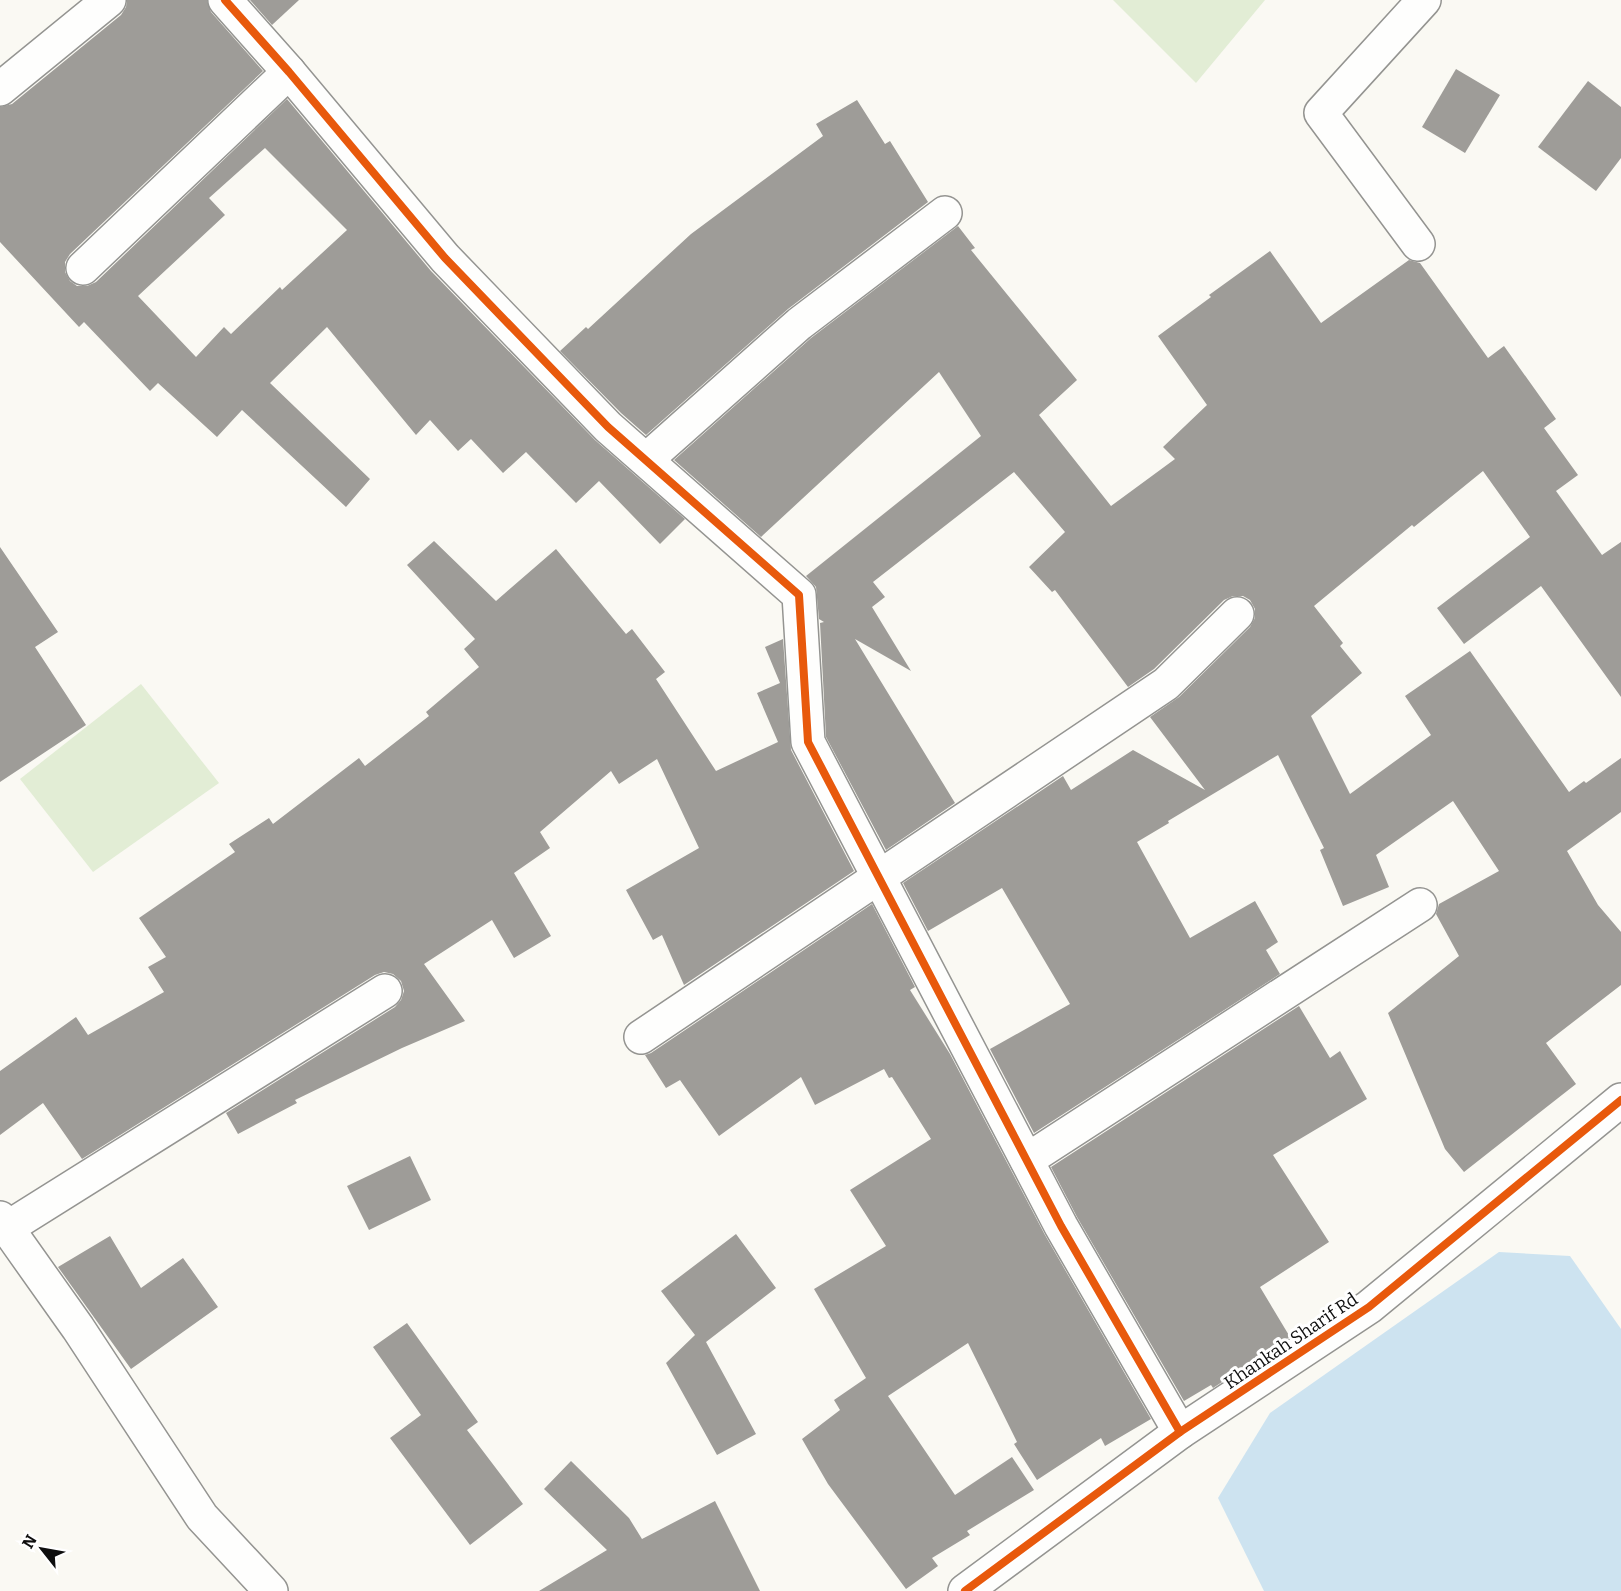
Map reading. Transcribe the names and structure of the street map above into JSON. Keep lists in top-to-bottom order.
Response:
{
  "streets": {
    "street": ["Khankah Sharif Rd"]
  },
  "north": "top left"
}
